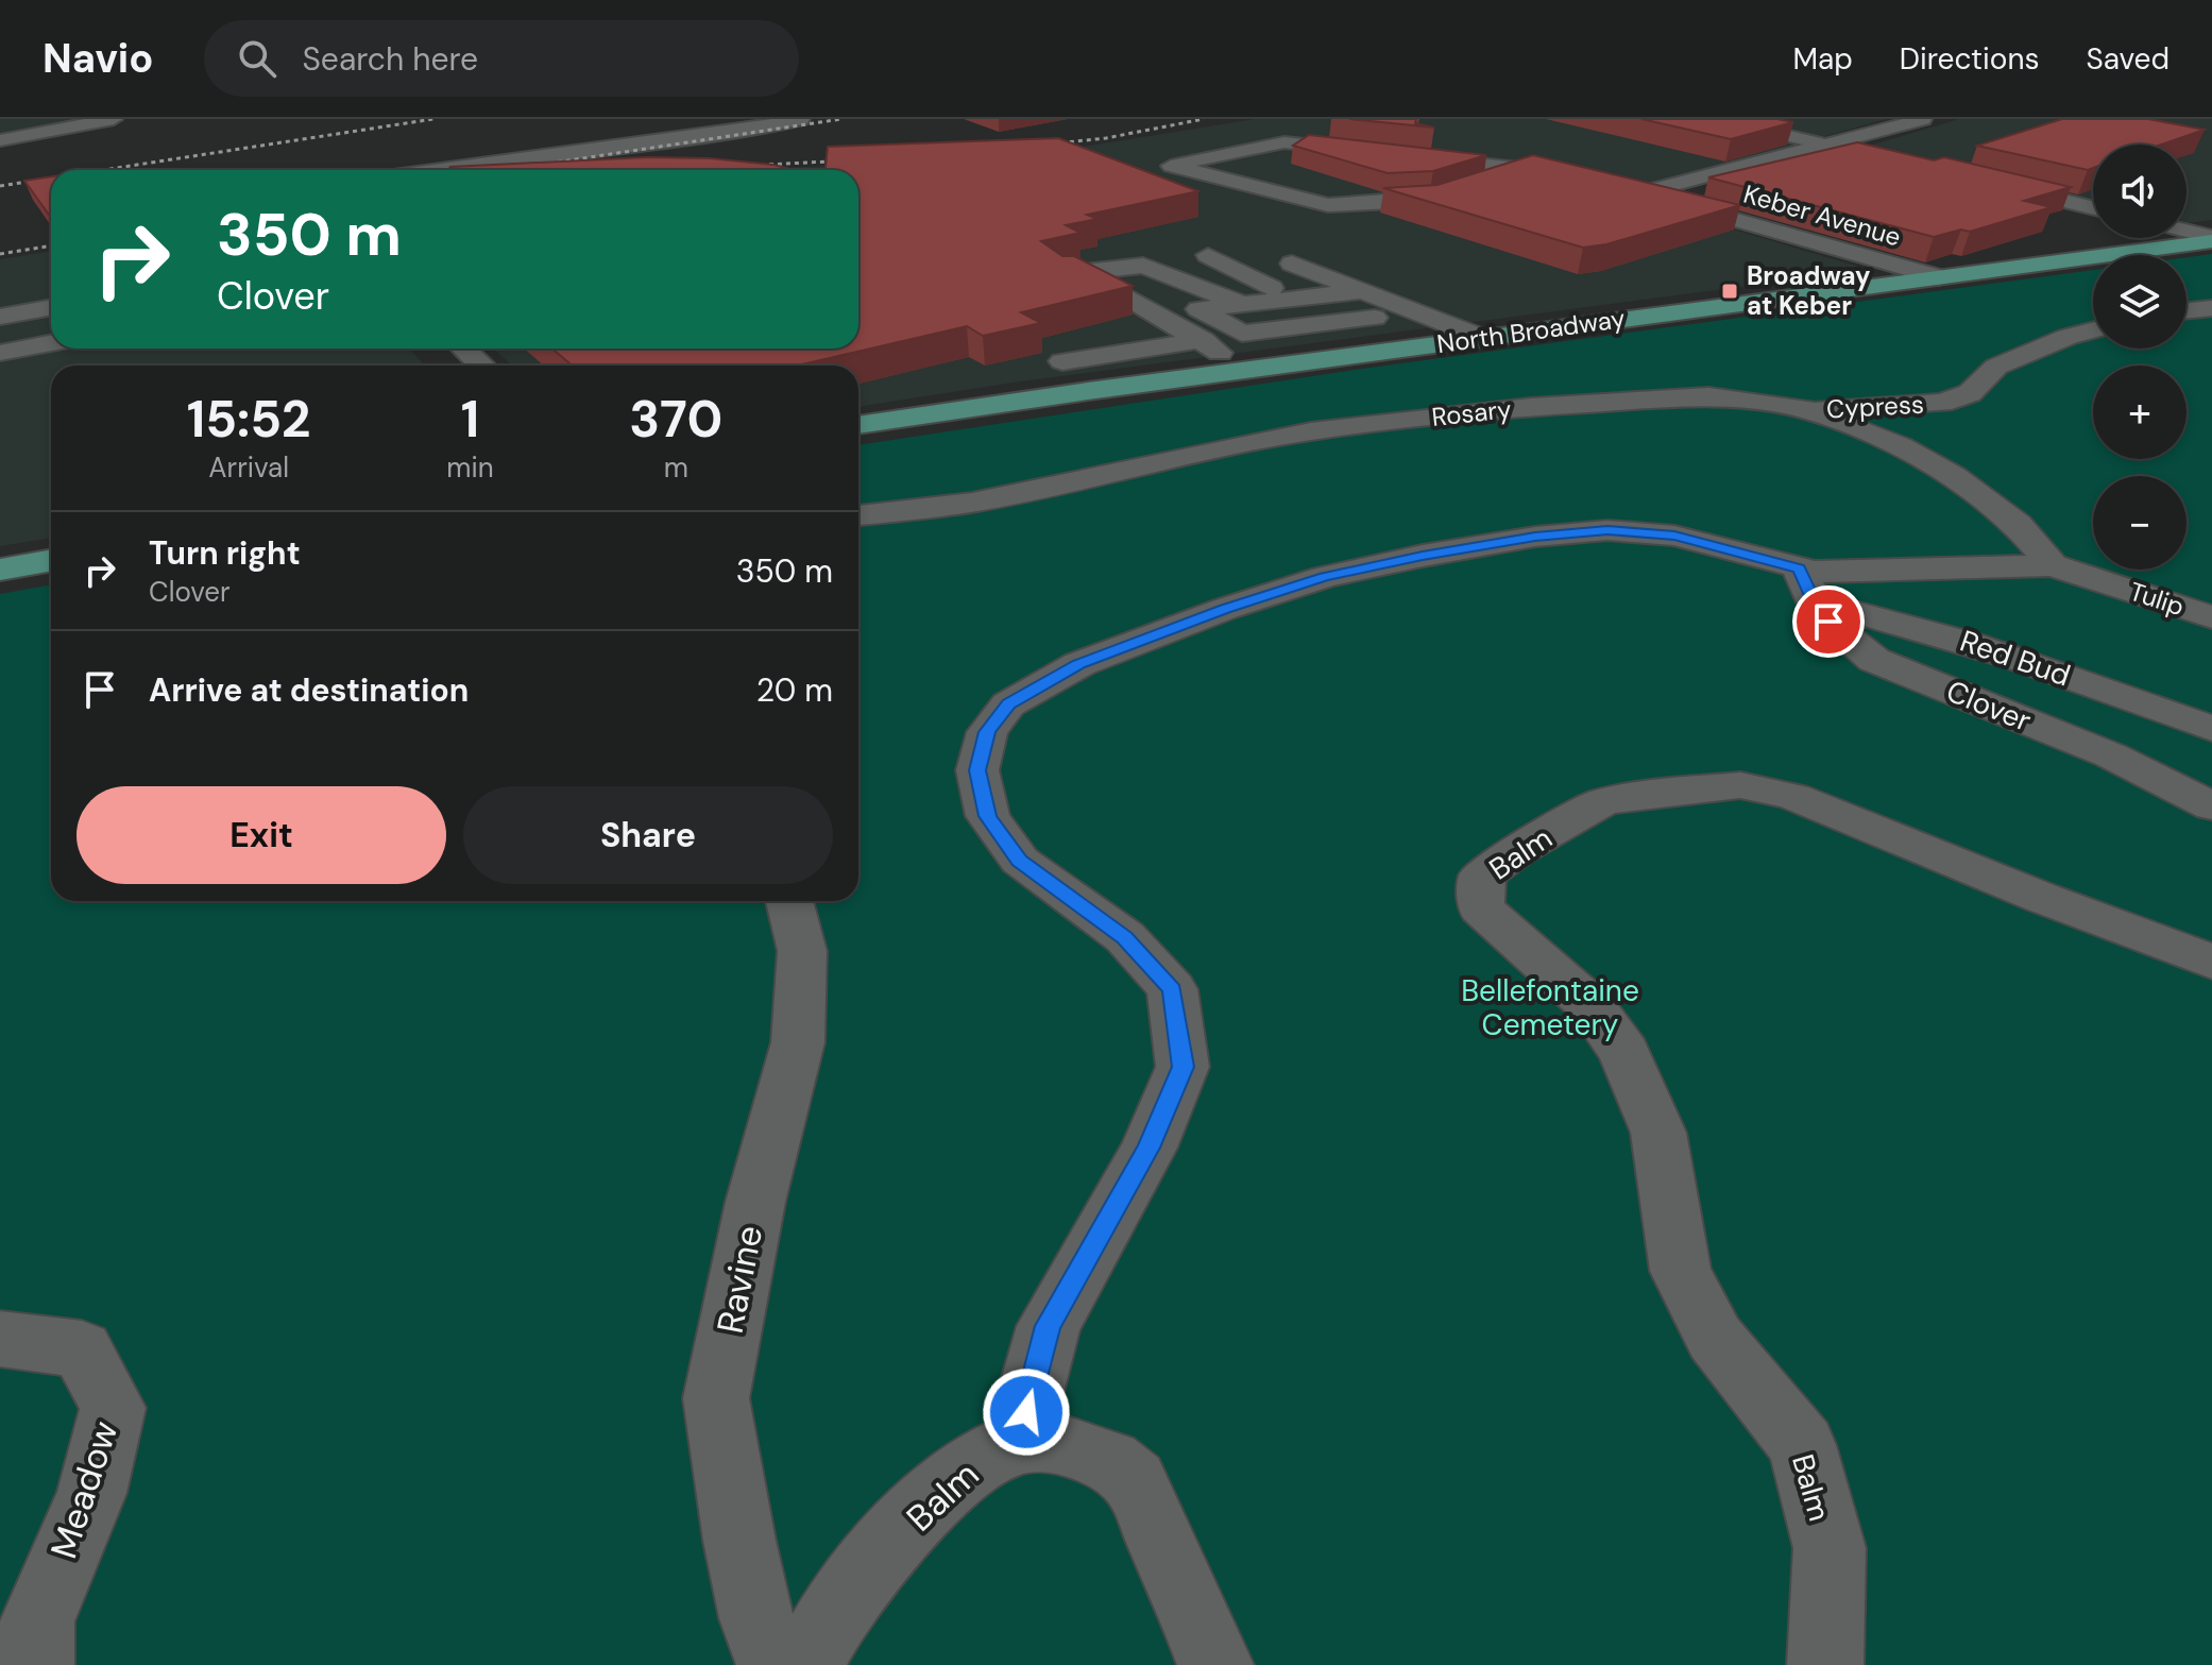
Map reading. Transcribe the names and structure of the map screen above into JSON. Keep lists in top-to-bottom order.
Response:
{
  "streets": {
    "main road": ["North Broadway"],
    "street": [
      "Keber Avenue",
      "Cypress",
      "Rosary",
      "Tulip",
      "Red Bud",
      "Clover",
      "Balm",
      "Ravine",
      "Meadow"
    ]
  },
  "crossings": [
    ["Keber Avenue", "North Broadway"],
    ["Cypress", "Rosary"],
    ["Rosary", "Tulip"],
    ["Red Bud", "Clover"]
  ],
  "parks": ["Bellefontaine Cemetery"],
  "places": {
    "transit": ["Broadway at Keber"]
  },
  "page": {
    "header": "Navio",
    "search": "Search here",
    "nav": ["Map", "Directions", "Saved"],
    "map_buttons": ["+", "−"],
    "turn": ["350 m", "Clover"],
    "eta": [
      "15:52",
      "Arrival",
      "1",
      "min",
      "370",
      "m"
    ],
    "list": [
      {
        "name": "Turn right",
        "note": "Clover",
        "value": "350 m"
      },
      {
        "name": "Arrive at destination",
        "value": "20 m"
      }
    ],
    "buttons": ["Exit", "Share"]
  }
}
